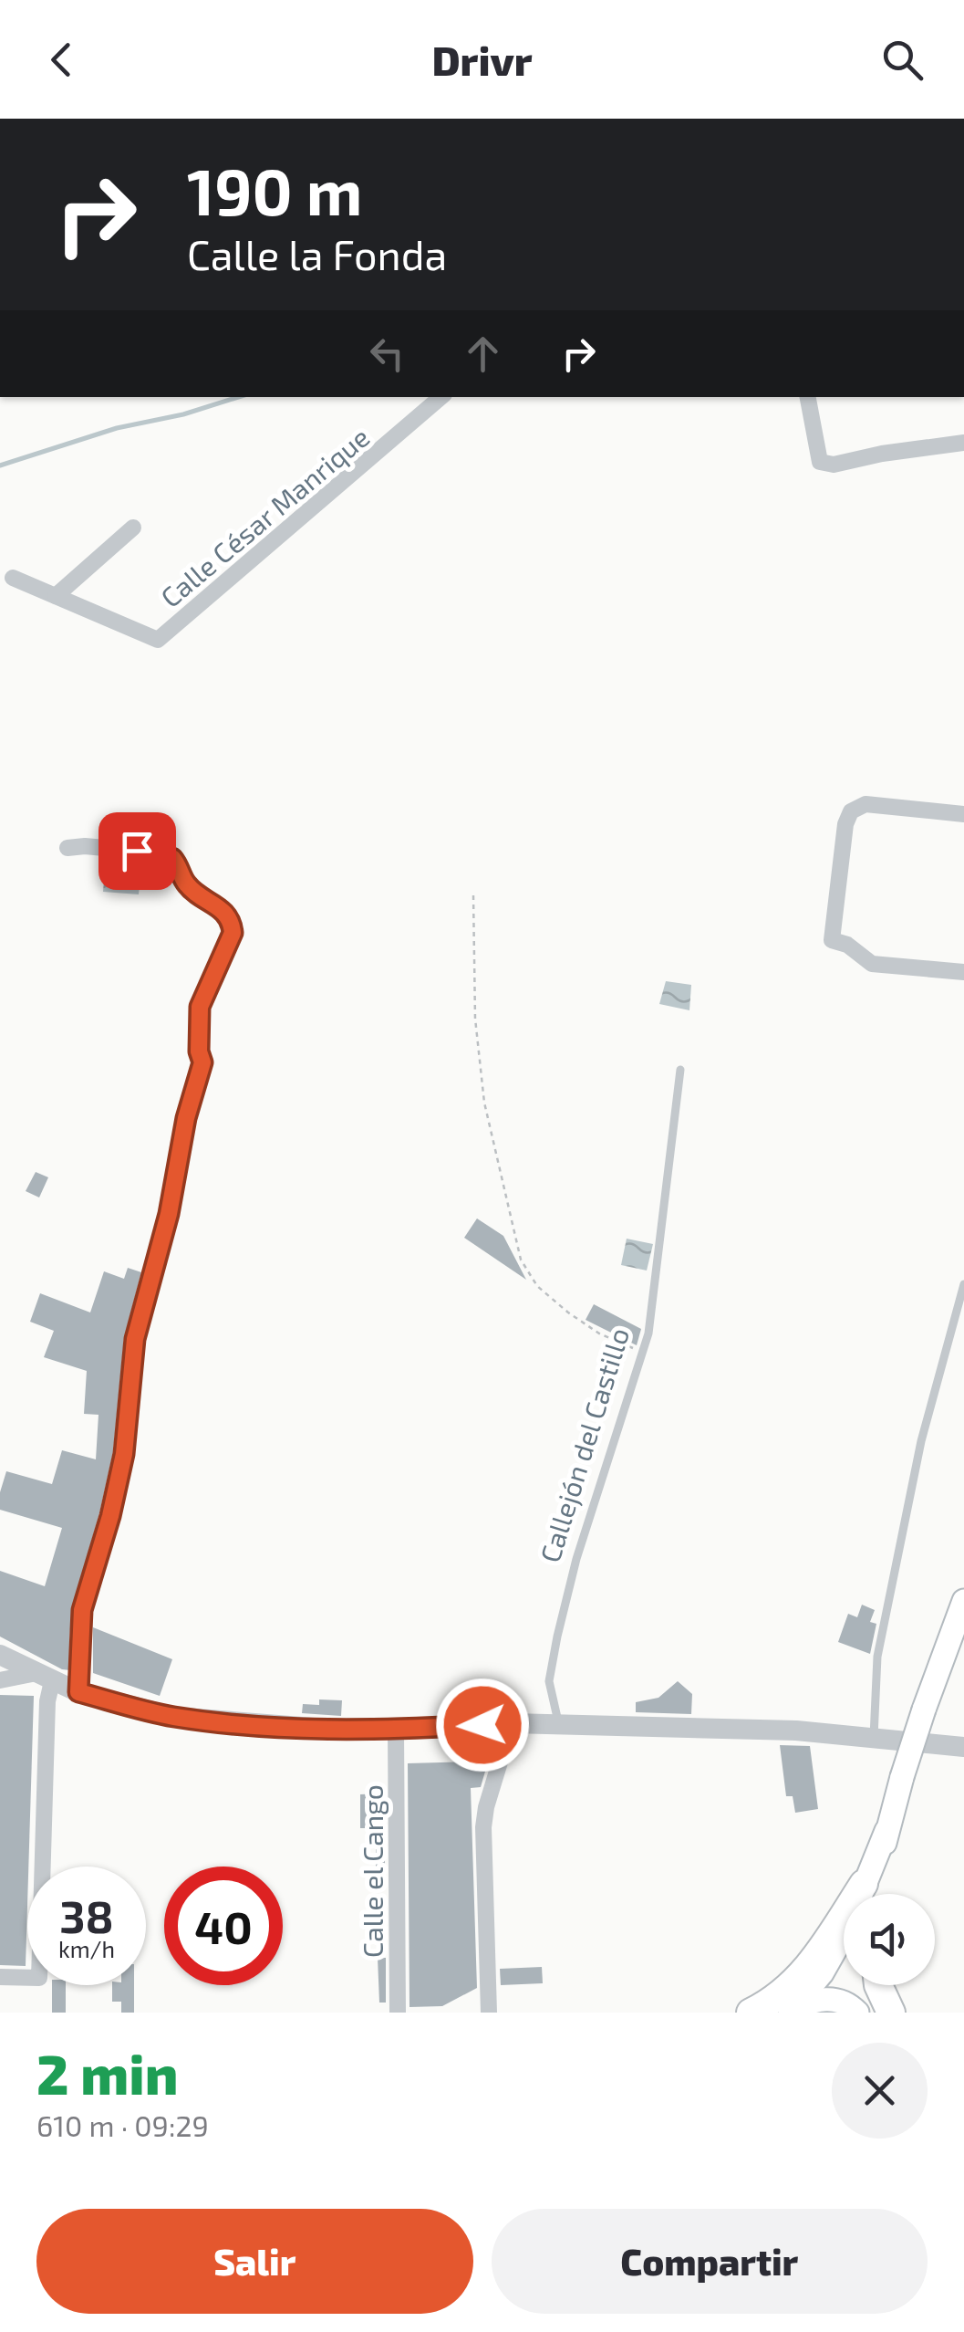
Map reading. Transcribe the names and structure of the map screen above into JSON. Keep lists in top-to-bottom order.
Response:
{
  "streets": {
    "street": ["Calle César Manrique", "Calle el Cango"],
    "lane": ["Callejón del Castillo"]
  },
  "page": {
    "header": "Drivr",
    "turn": ["190 m", "Calle la Fonda"],
    "speed": "38 km/h",
    "limit": "40",
    "heading": ["2 min", "610 m · 09:29"],
    "buttons": ["Salir", "Compartir"]
  }
}
